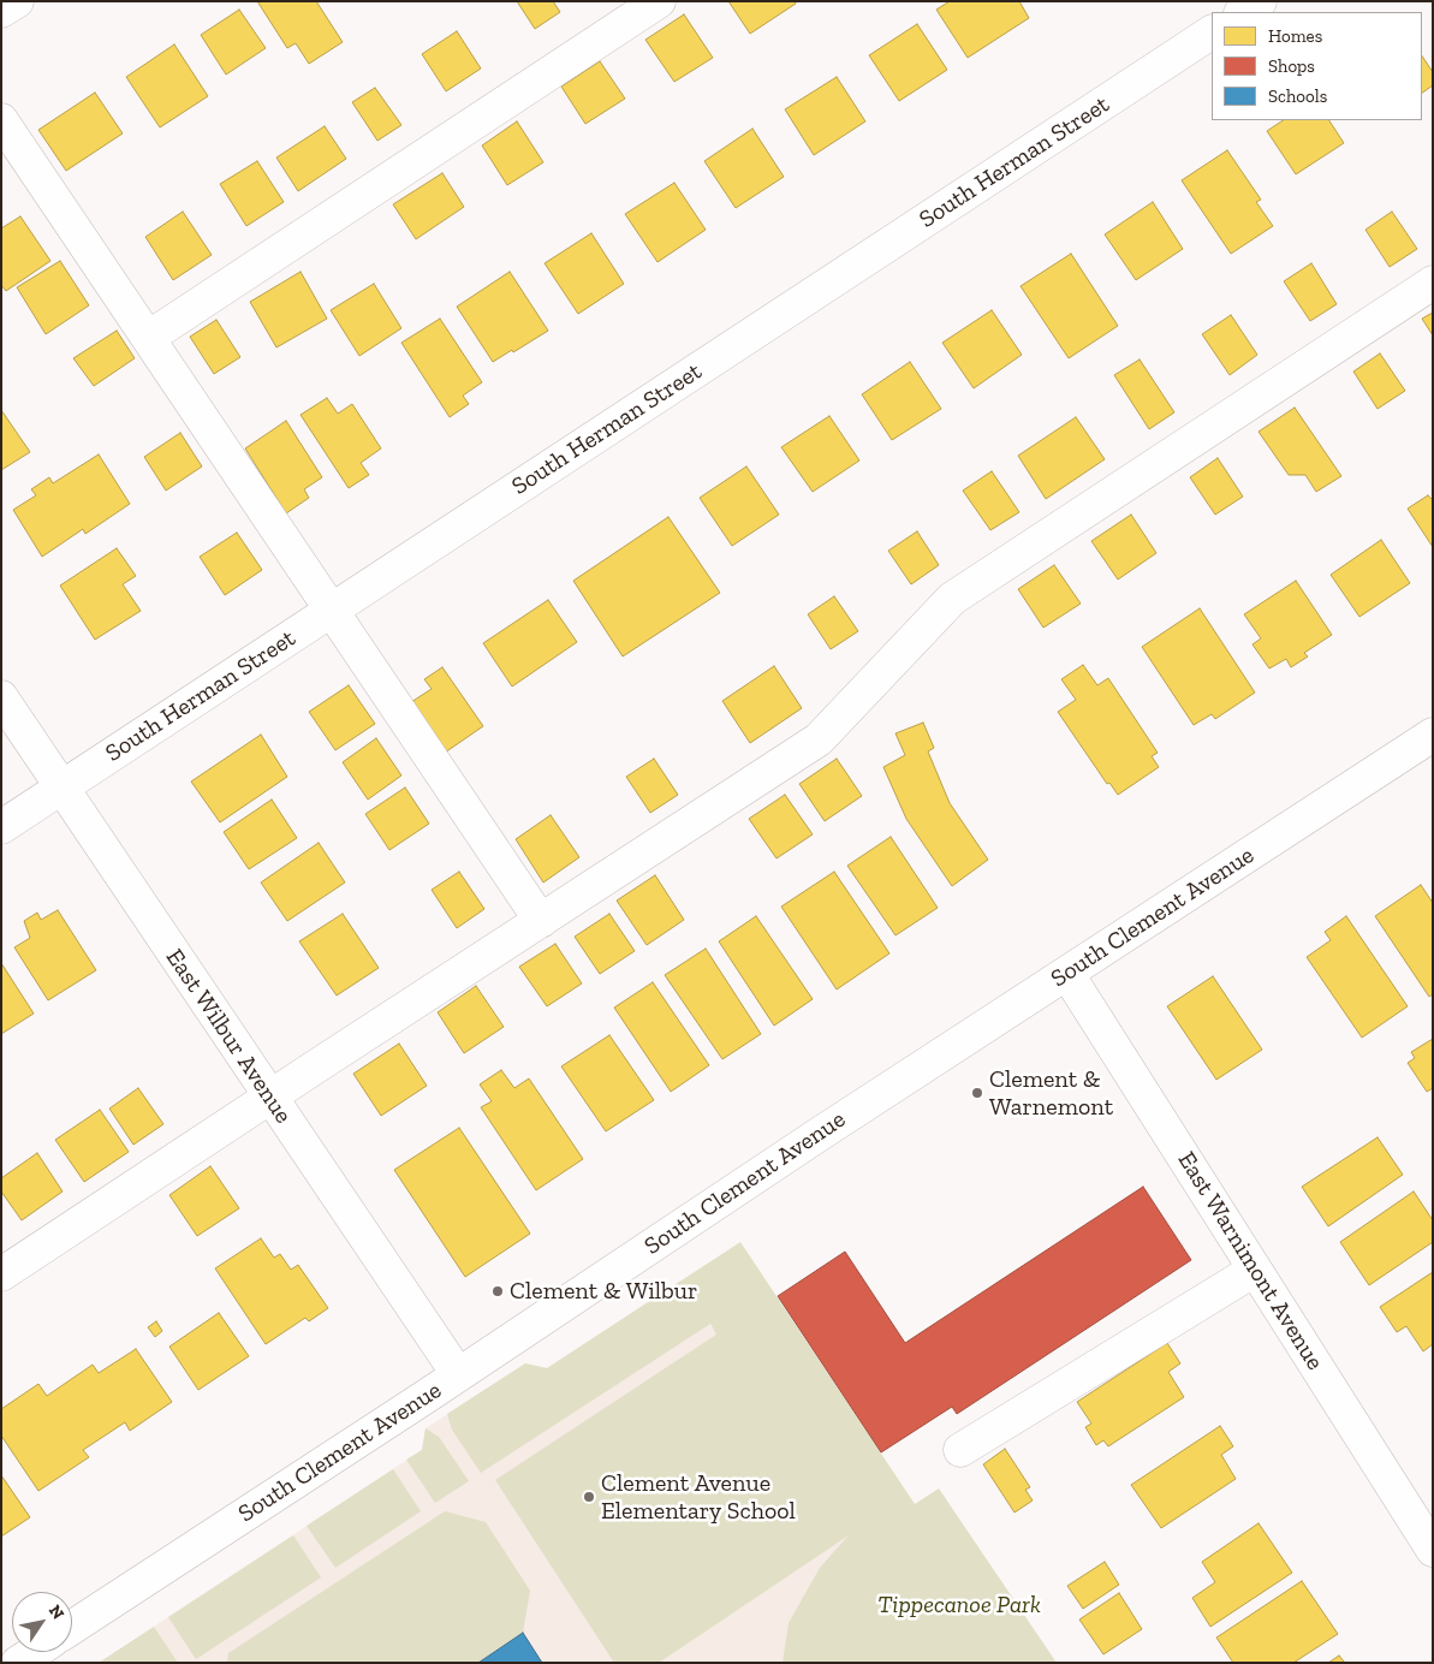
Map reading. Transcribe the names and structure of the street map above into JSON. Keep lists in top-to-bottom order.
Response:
{
  "streets": {
    "street": [
      "South Herman Street",
      "South Clement Avenue",
      "East Wilbur Avenue",
      "East Warnimont Avenue"
    ]
  },
  "crossings": [
    ["South Herman Street", "East Wilbur Avenue"],
    ["South Clement Avenue", "East Wilbur Avenue"],
    ["South Clement Avenue", "East Warnimont Avenue"]
  ],
  "parks": ["Tippecanoe Park"],
  "places": ["Clement & Warnemont", "Clement & Wilbur", "Clement Avenue Elementary School"],
  "legend": ["Homes", "Shops", "Schools"],
  "north": "top right"
}
